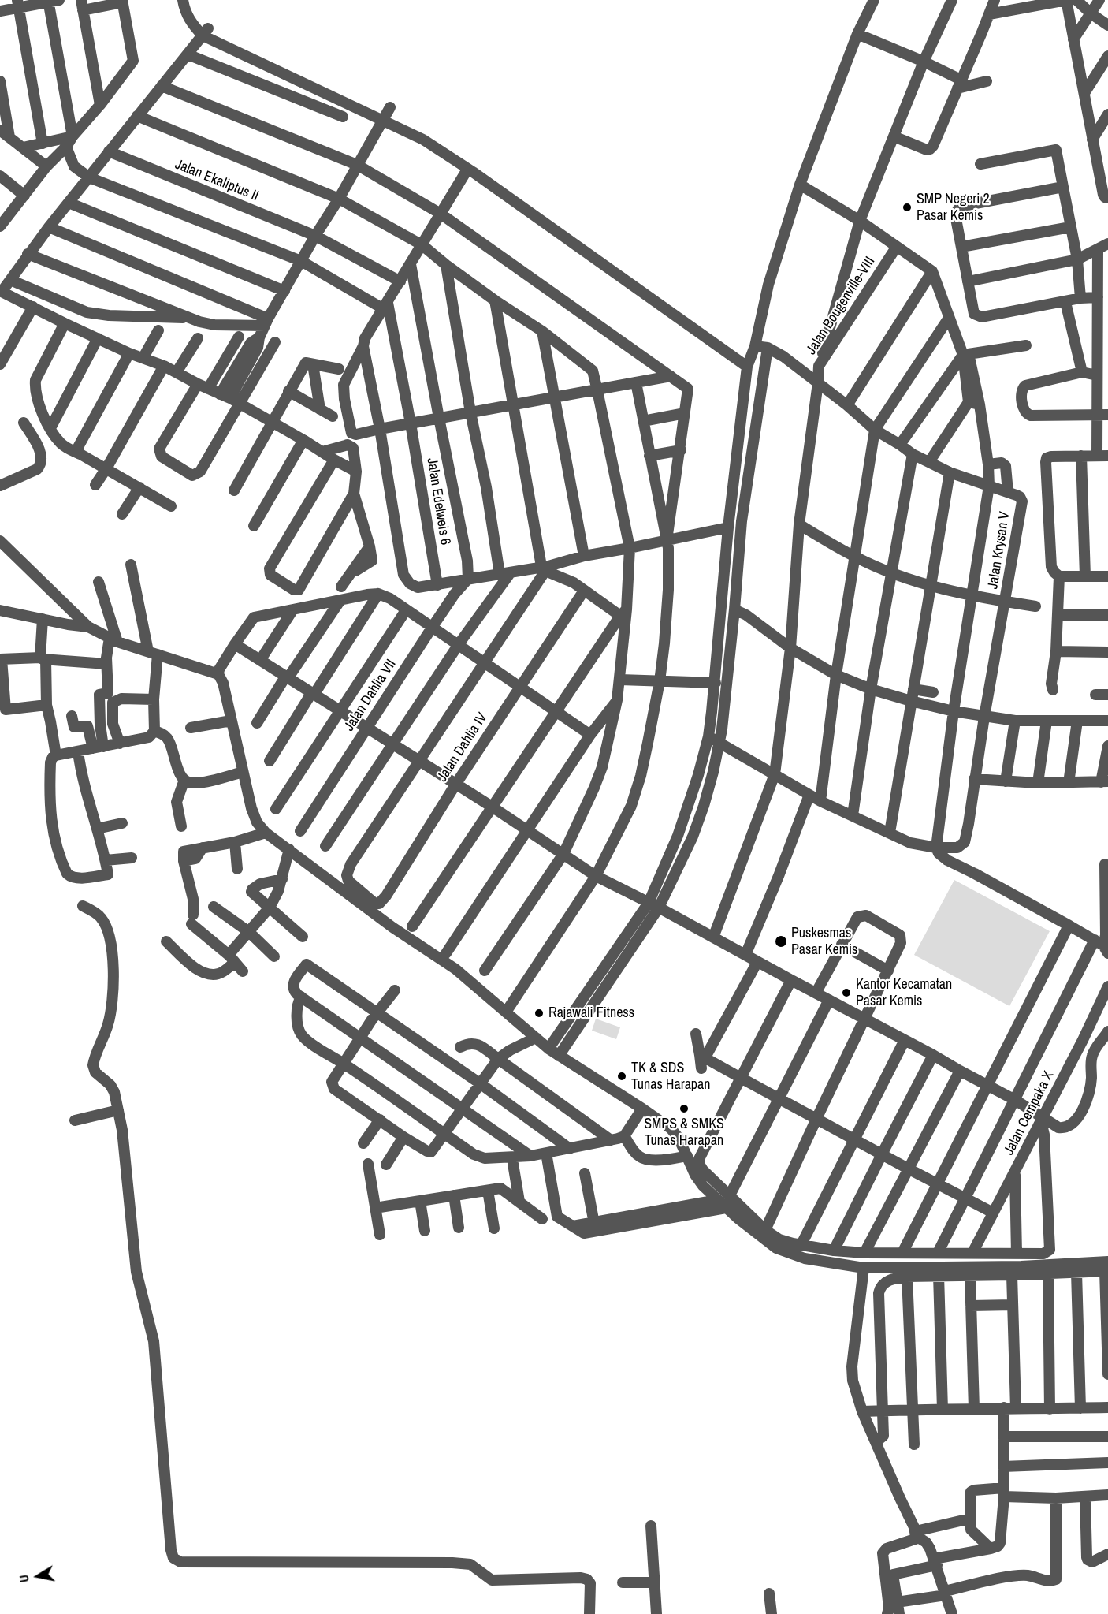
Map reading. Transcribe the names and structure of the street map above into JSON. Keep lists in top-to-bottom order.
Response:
{
  "streets": {
    "street": [
      "Jalan Ekaliptus II",
      "Jalan Bougenville-VIII",
      "Jalan Edelweis 6",
      "Jalan Krysan V",
      "Jalan Dahlia VII",
      "Jalan Dahlia IV",
      "Jalan Cempaka X"
    ]
  },
  "crossings": [
    ["Jalan Bougenville-VIII", "Jalan Krysan V"]
  ],
  "places": [
    "SMP Negeri 2 Pasar Kemis",
    "Puskesmas Pasar Kemis",
    "Kantor Kecamatan Pasar Kemis",
    "Rajawali Fitness",
    "TK & SDS Tunas Harapan",
    "SMPS & SMKS Tunas Harapan"
  ],
  "north": "left"
}
